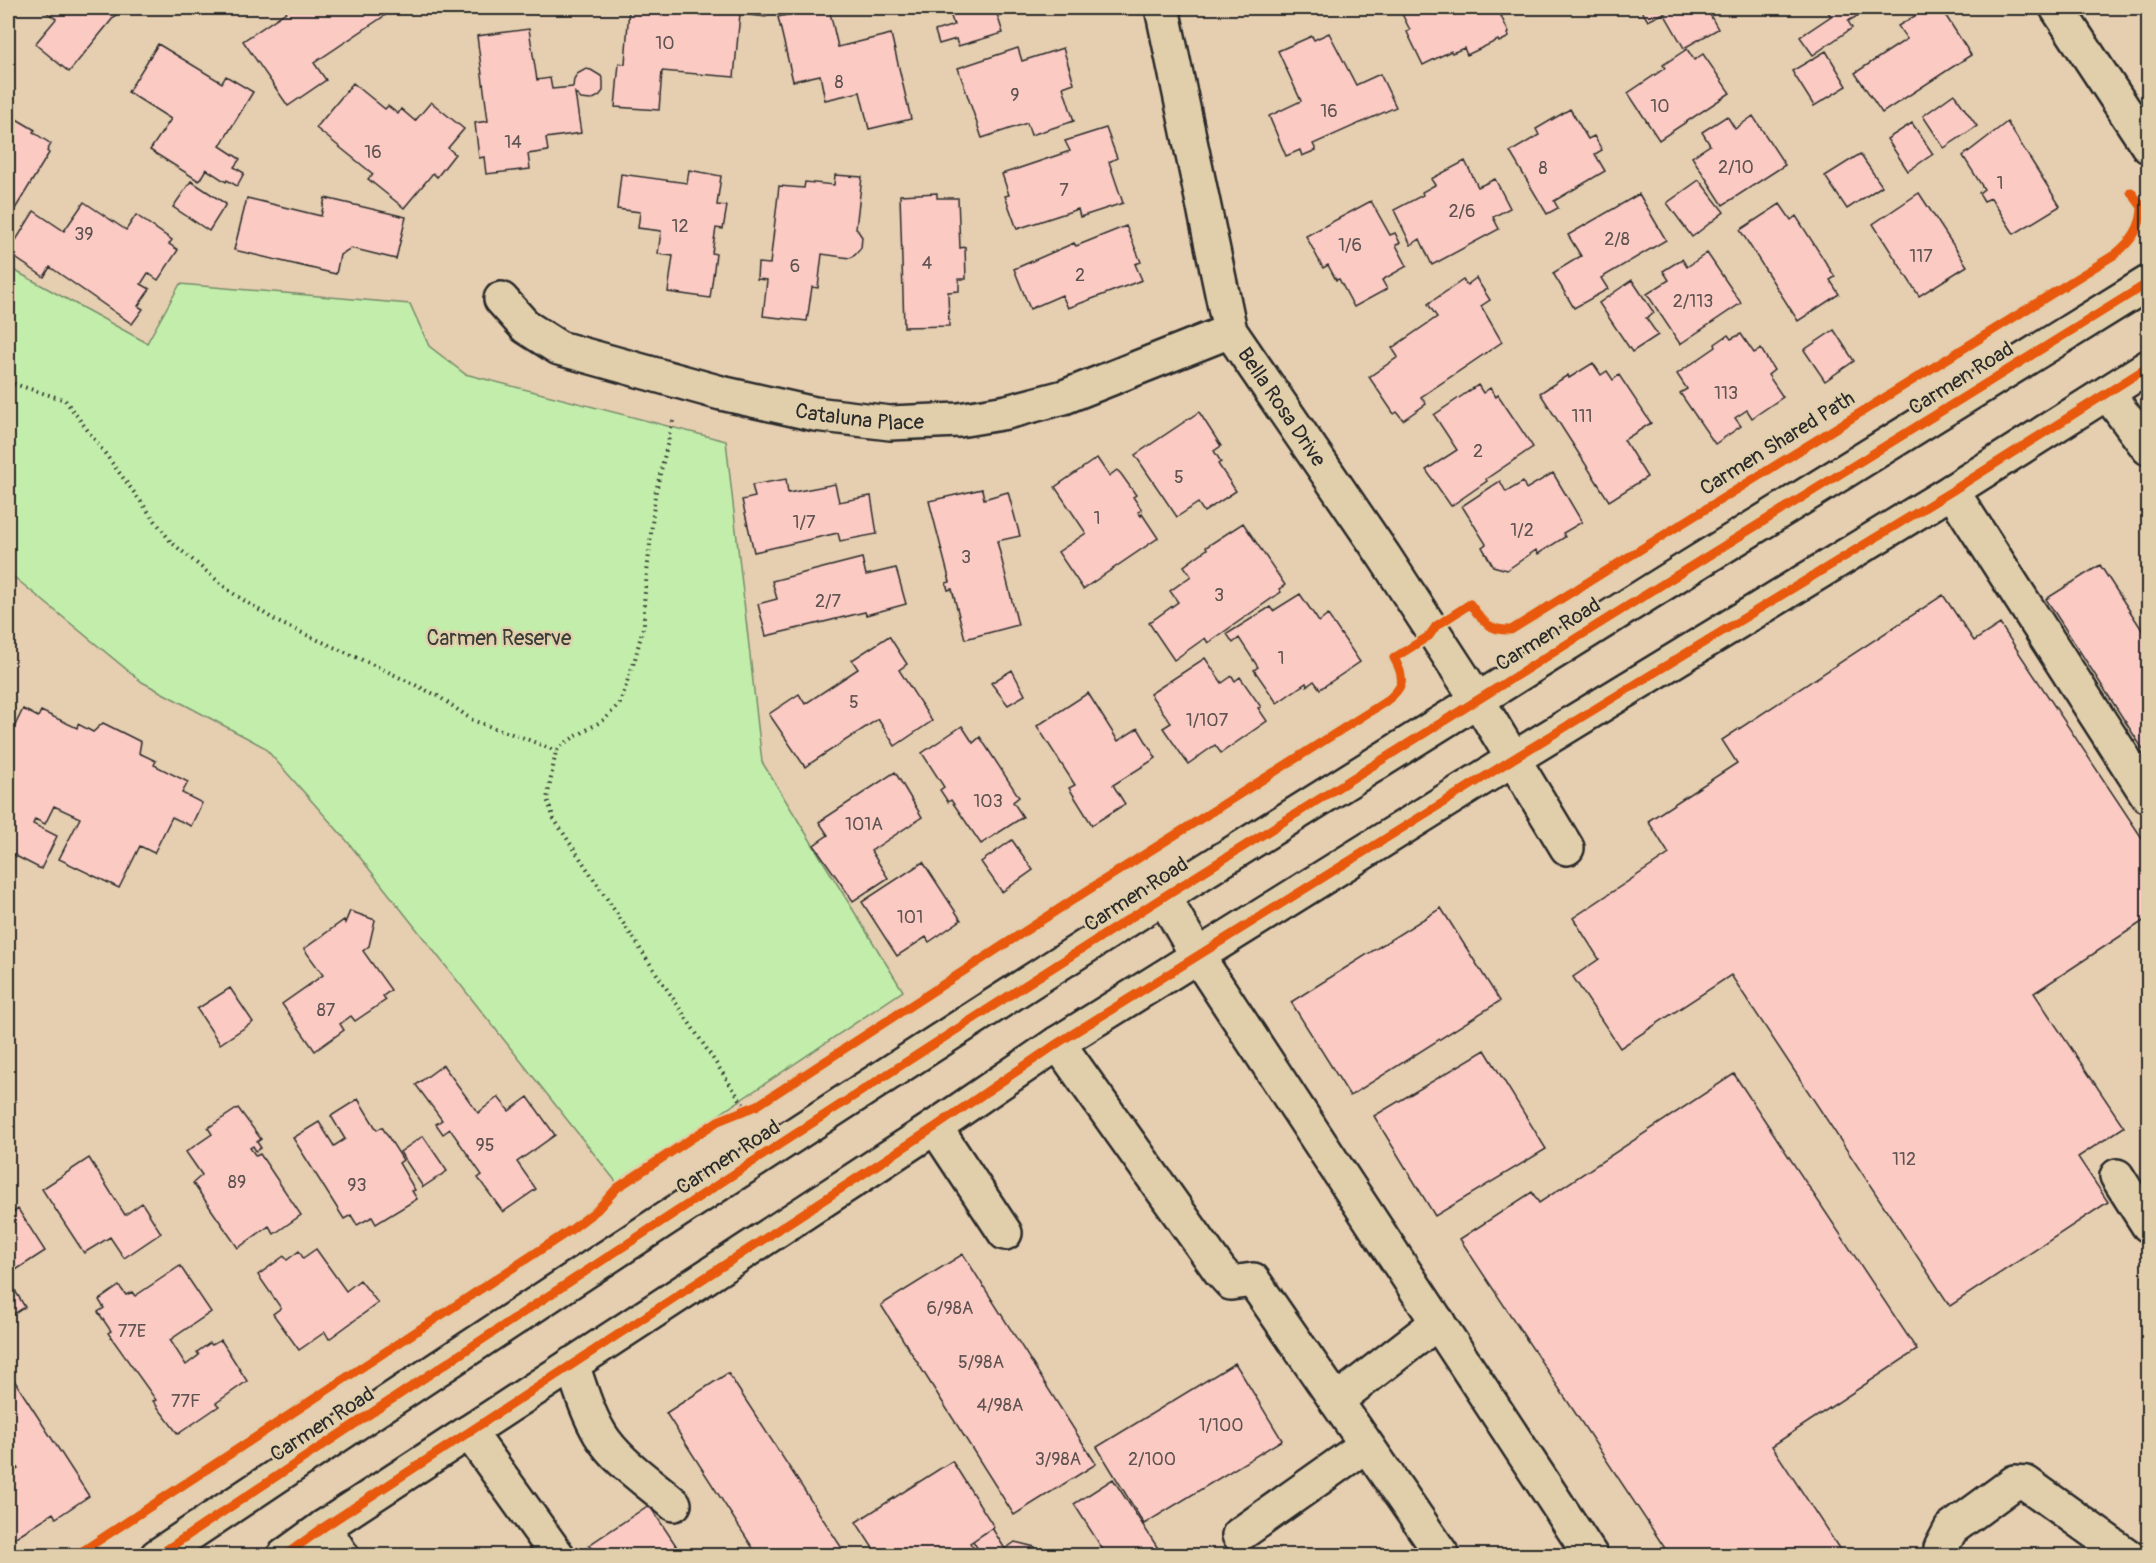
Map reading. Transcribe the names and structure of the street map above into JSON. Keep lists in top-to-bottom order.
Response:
{
  "streets": {
    "main road": ["Carmen Road", "Bella Rosa Drive", "Cataluna Place"],
    "cycle path": ["Carmen Shared Path"]
  },
  "crossings": [
    ["Carmen Road", "Bella Rosa Drive"],
    ["Bella Rosa Drive", "Cataluna Place"]
  ],
  "parks": ["Carmen Reserve"],
  "house_numbers": [
    "10",
    "8",
    "9",
    "10",
    "16",
    "14",
    "16",
    "2/10",
    "8",
    "1",
    "7",
    "2/6",
    "12",
    "39",
    "2/8",
    "1/6",
    "117",
    "4",
    "6",
    "2",
    "2/113",
    "113",
    "111",
    "2",
    "5",
    "1",
    "1/7",
    "1/2",
    "3",
    "3",
    "2/7",
    "1",
    "5",
    "1/107",
    "103",
    "101A",
    "101",
    "87",
    "95",
    "112",
    "89",
    "93",
    "6/98A",
    "77E",
    "5/98A",
    "77F",
    "4/98A",
    "1/100",
    "3/98A",
    "2/100"
  ]
}
